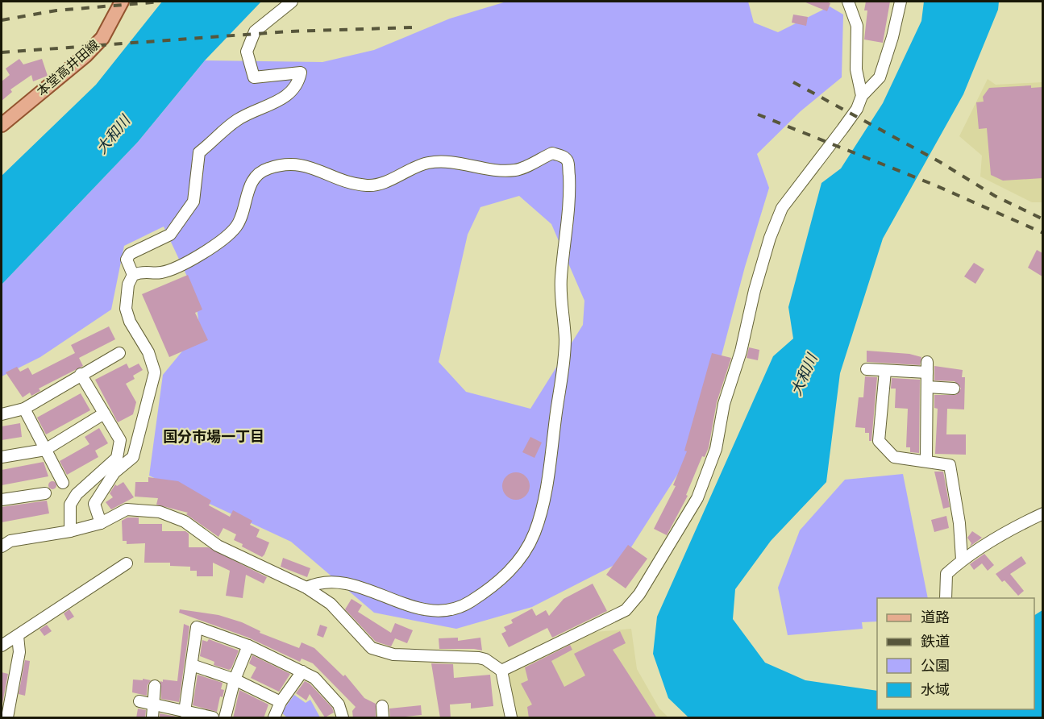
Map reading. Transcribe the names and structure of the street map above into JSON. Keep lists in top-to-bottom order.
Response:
{
  "streets": {
    "main road": ["本堂高井田線"]
  },
  "districts": ["国分市場一丁目"],
  "water": ["大和川"],
  "legend": [
    "道路",
    "鉄道",
    "公園",
    "水域"
  ]
}
